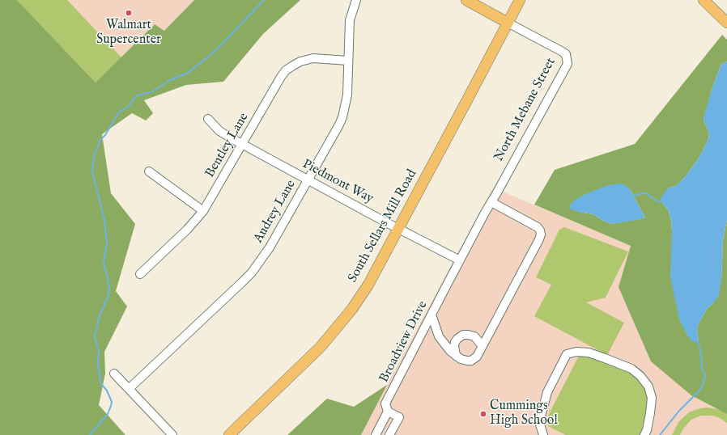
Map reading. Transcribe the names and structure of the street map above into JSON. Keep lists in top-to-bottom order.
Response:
{
  "streets": {
    "main road": ["North Mebane Street", "South Sellars Mill Road"],
    "street": [
      "Bentley Lane",
      "Piedmont Way",
      "Audrey Lane",
      "Broadview Drive"
    ]
  },
  "crossings": [
    ["North Mebane Street", "Piedmont Way"],
    ["North Mebane Street", "South Sellars Mill Road"],
    ["North Mebane Street", "Broadview Drive"],
    ["Bentley Lane", "Piedmont Way"],
    ["Bentley Lane", "Audrey Lane"],
    ["Piedmont Way", "Audrey Lane"],
    ["Piedmont Way", "South Sellars Mill Road"],
    ["Piedmont Way", "Broadview Drive"]
  ],
  "places": ["Walmart Supercenter", "Cummings High School"]
}
